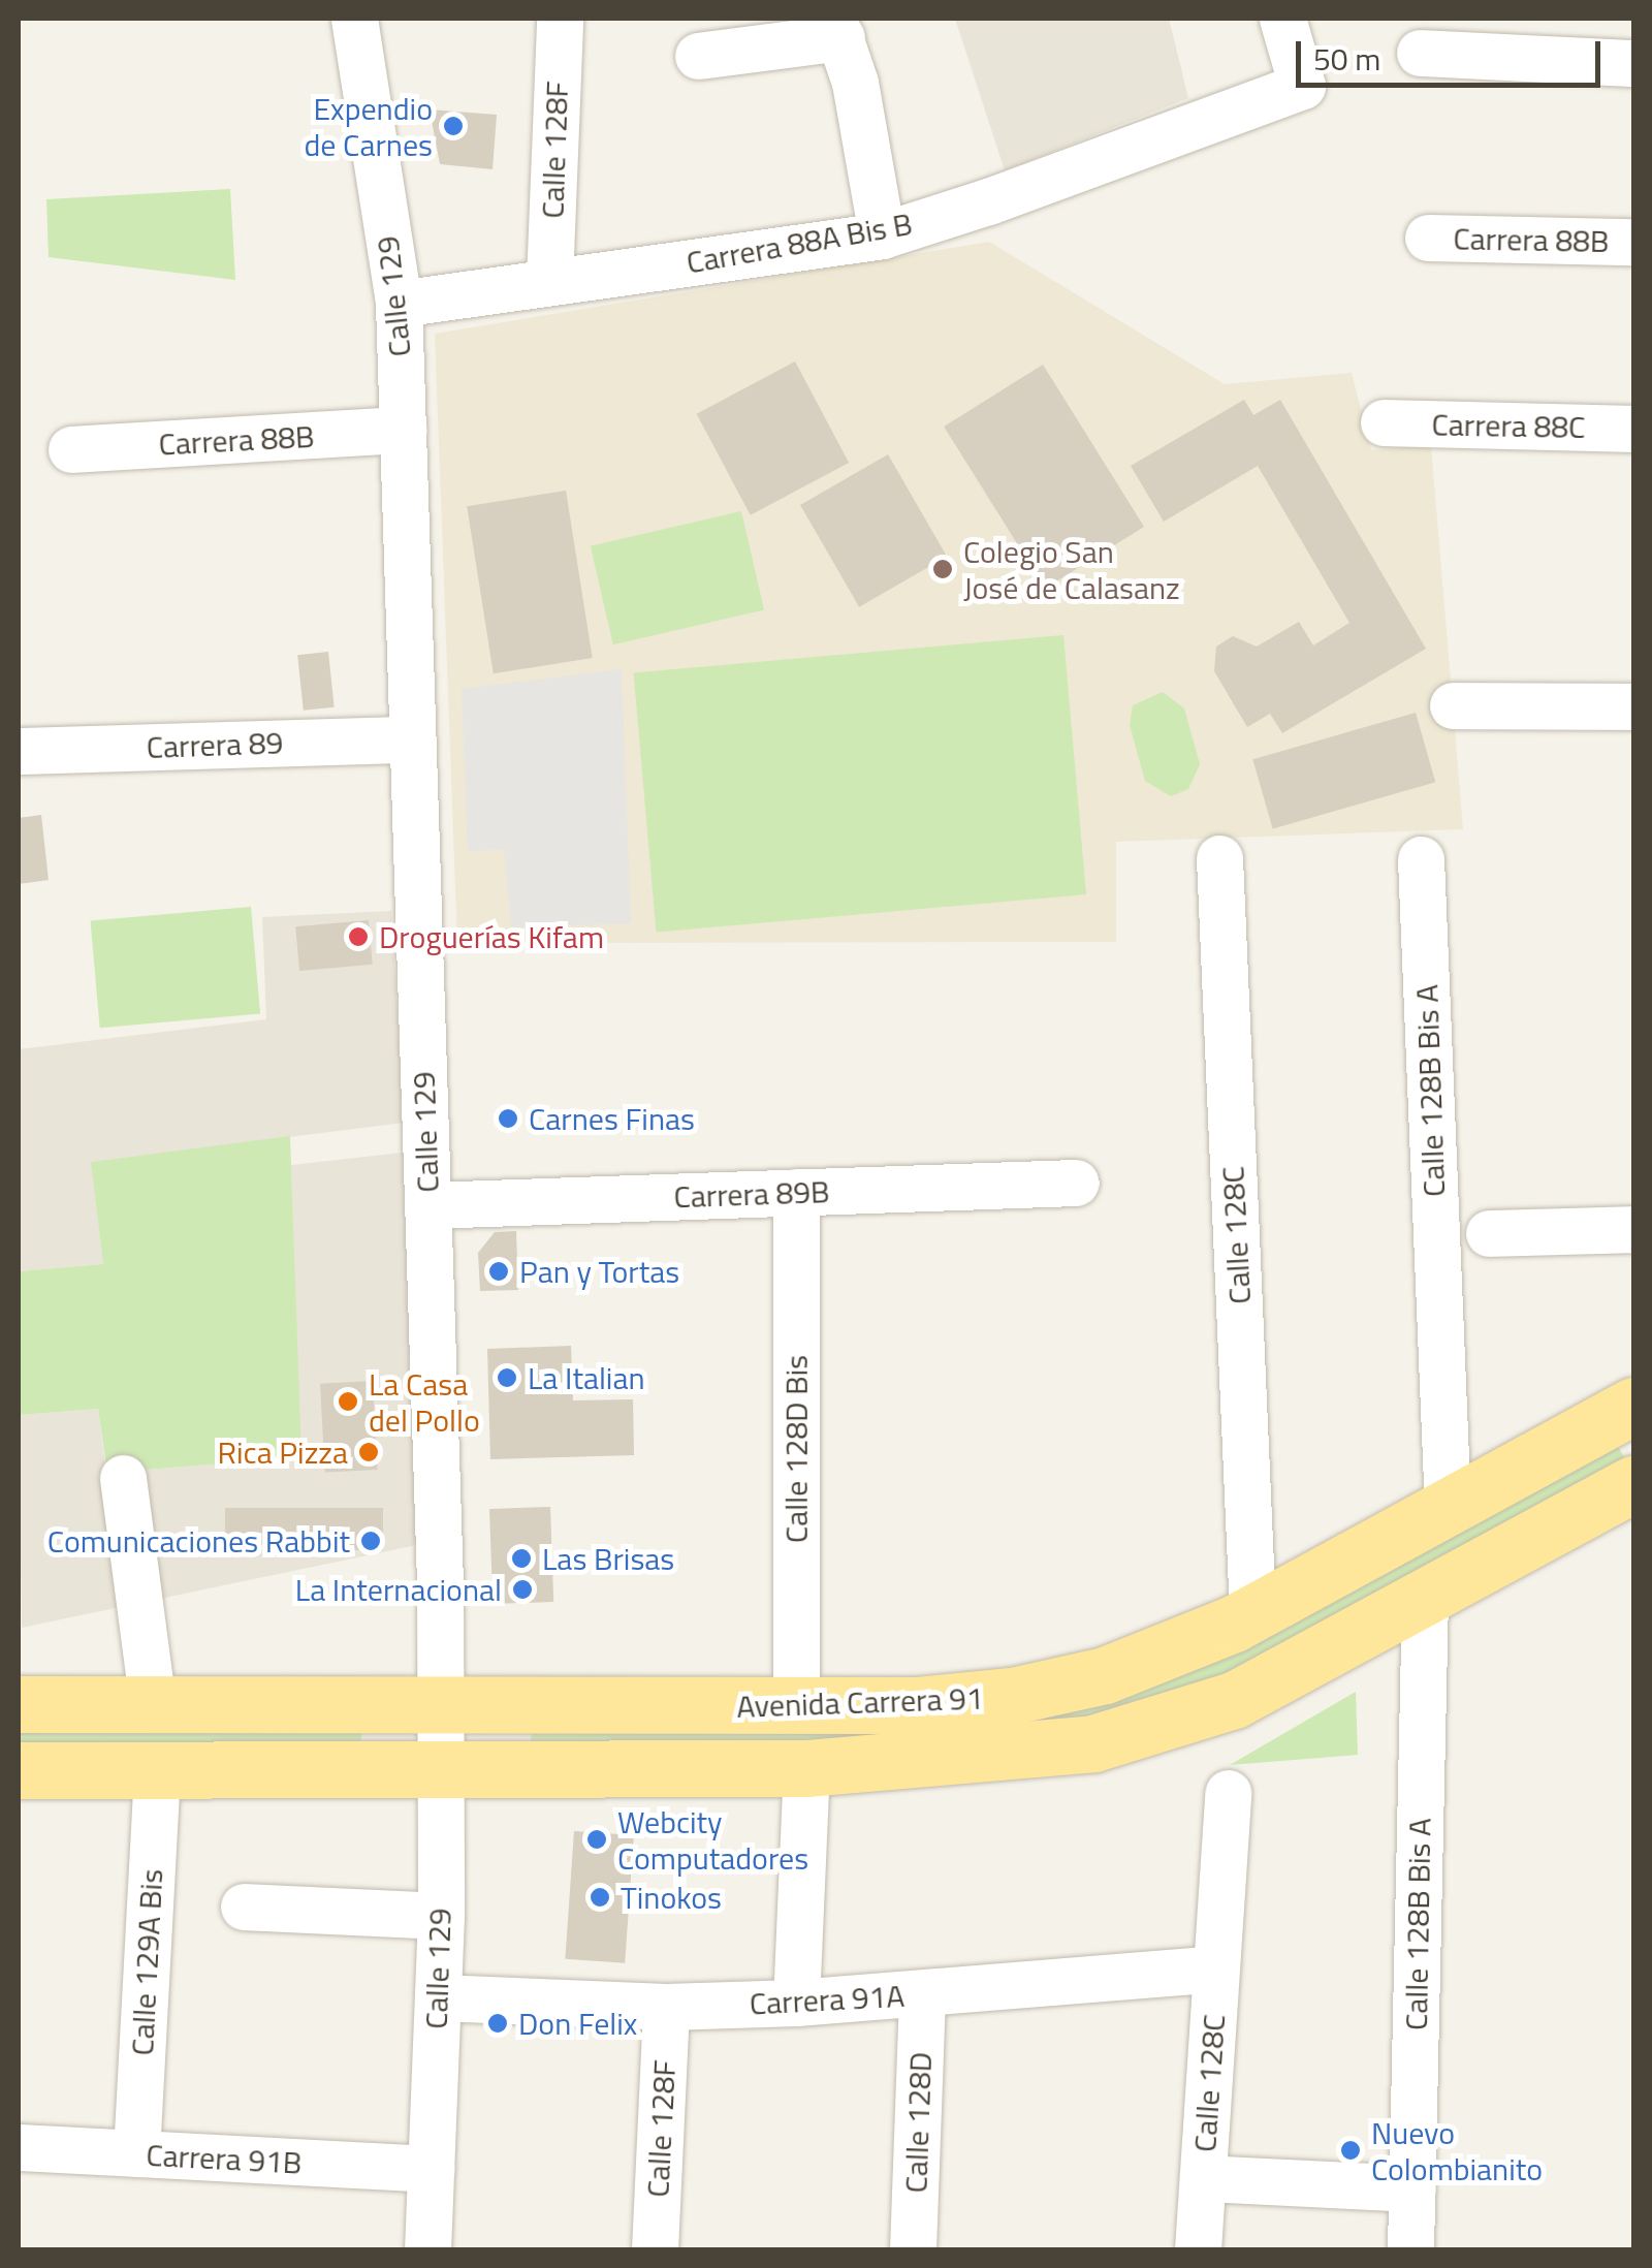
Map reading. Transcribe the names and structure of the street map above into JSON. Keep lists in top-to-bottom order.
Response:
{
  "streets": {
    "main road": ["Avenida Carrera 91"],
    "street": [
      "Calle 128F",
      "Carrera 88B",
      "Carrera 88A Bis B",
      "Calle 129",
      "Carrera 88C",
      "Carrera 89",
      "Calle 128B Bis A",
      "Carrera 89B",
      "Calle 128C",
      "Calle 128D Bis",
      "Calle 129A Bis",
      "Carrera 91A",
      "Calle 128D",
      "Carrera 91B"
    ]
  },
  "crossings": [
    ["Calle 128F", "Carrera 88A Bis B"],
    ["Calle 128F", "Carrera 91A"],
    ["Carrera 88B", "Calle 129"],
    ["Carrera 88A Bis B", "Calle 129"],
    ["Calle 129", "Carrera 89"],
    ["Calle 129", "Carrera 89B"],
    ["Calle 129", "Avenida Carrera 91"],
    ["Calle 129", "Carrera 91A"],
    ["Calle 129", "Carrera 91B"],
    ["Calle 128B Bis A", "Avenida Carrera 91"],
    ["Carrera 89B", "Calle 128D Bis"],
    ["Calle 128C", "Avenida Carrera 91"],
    ["Calle 128C", "Carrera 91A"],
    ["Calle 128D Bis", "Avenida Carrera 91"],
    ["Avenida Carrera 91", "Calle 129A Bis"],
    ["Calle 129A Bis", "Carrera 91B"],
    ["Carrera 91A", "Calle 128D"]
  ],
  "places": [
    "Expendio de Carnes",
    "Colegio San José de Calasanz",
    "Droguerías Kifam",
    "Carnes Finas",
    "Pan y Tortas",
    "La Italian",
    "La Casa del Pollo",
    "Rica Pizza",
    "Comunicaciones Rabbit",
    "Las Brisas",
    "La Internacional",
    "Webcity Computadores",
    "Tinokos",
    "Don Felix",
    "Nuevo Colombianito"
  ],
  "scale_bar": "50 m"
}
